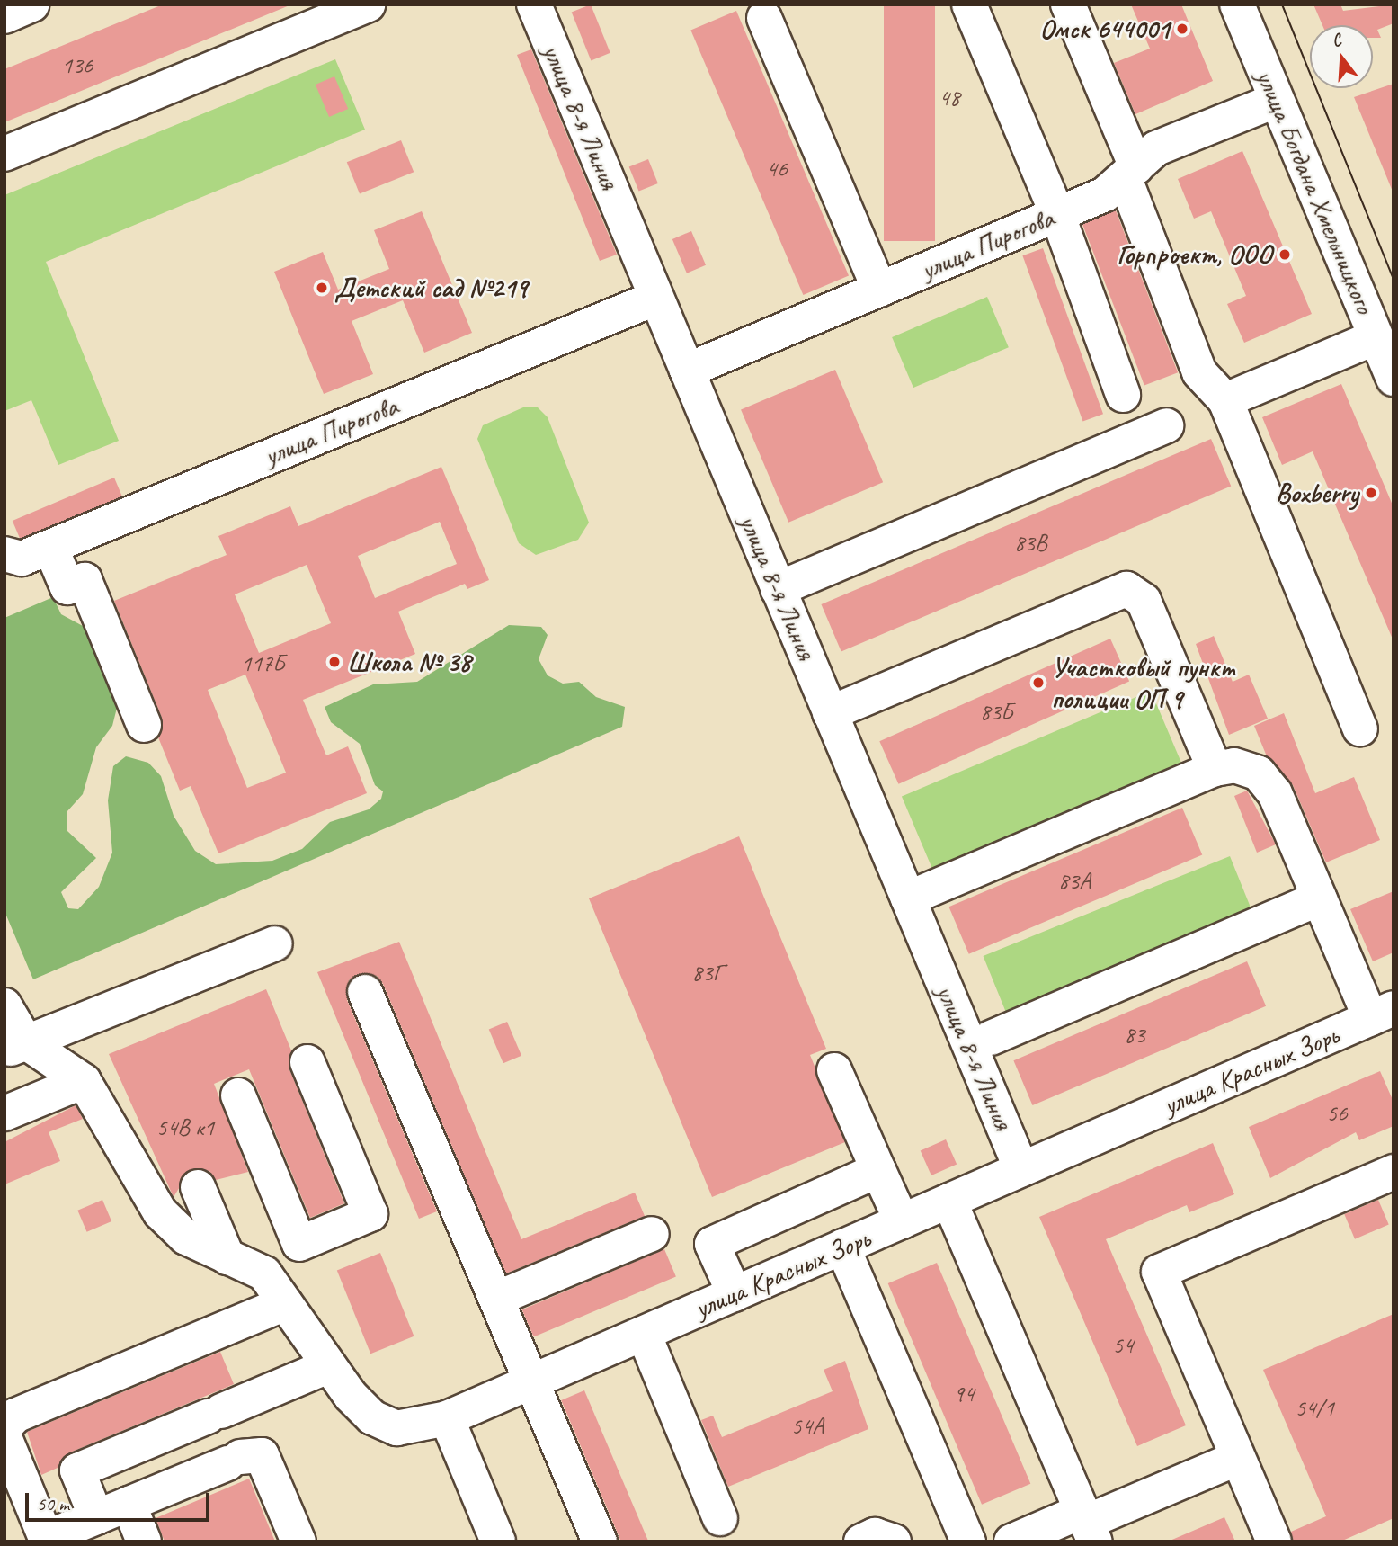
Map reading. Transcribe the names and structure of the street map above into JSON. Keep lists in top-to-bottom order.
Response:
{
  "streets": {
    "street": [
      "улица 8-я Линия",
      "улица Богдана Хмельницкого",
      "улица Пирогова",
      "улица Красных Зорь"
    ]
  },
  "crossings": [
    ["улица 8-я Линия", "улица Пирогова"],
    ["улица 8-я Линия", "улица Красных Зорь"],
    ["улица Богдана Хмельницкого", "улица Пирогова"]
  ],
  "places": [
    "Омск 644001",
    "Горпроект, ООО",
    "Детский сад №219",
    "Boxberry",
    "Школа № 38",
    "Участковый пункт полиции ОП 9"
  ],
  "house_numbers": [
    "136",
    "48",
    "46",
    "83В",
    "117Б",
    "83Б",
    "83А",
    "83Г",
    "83",
    "56",
    "54В к1",
    "54",
    "94",
    "54/1",
    "54А"
  ],
  "scale_bar": "50 m",
  "north": "top"
}
